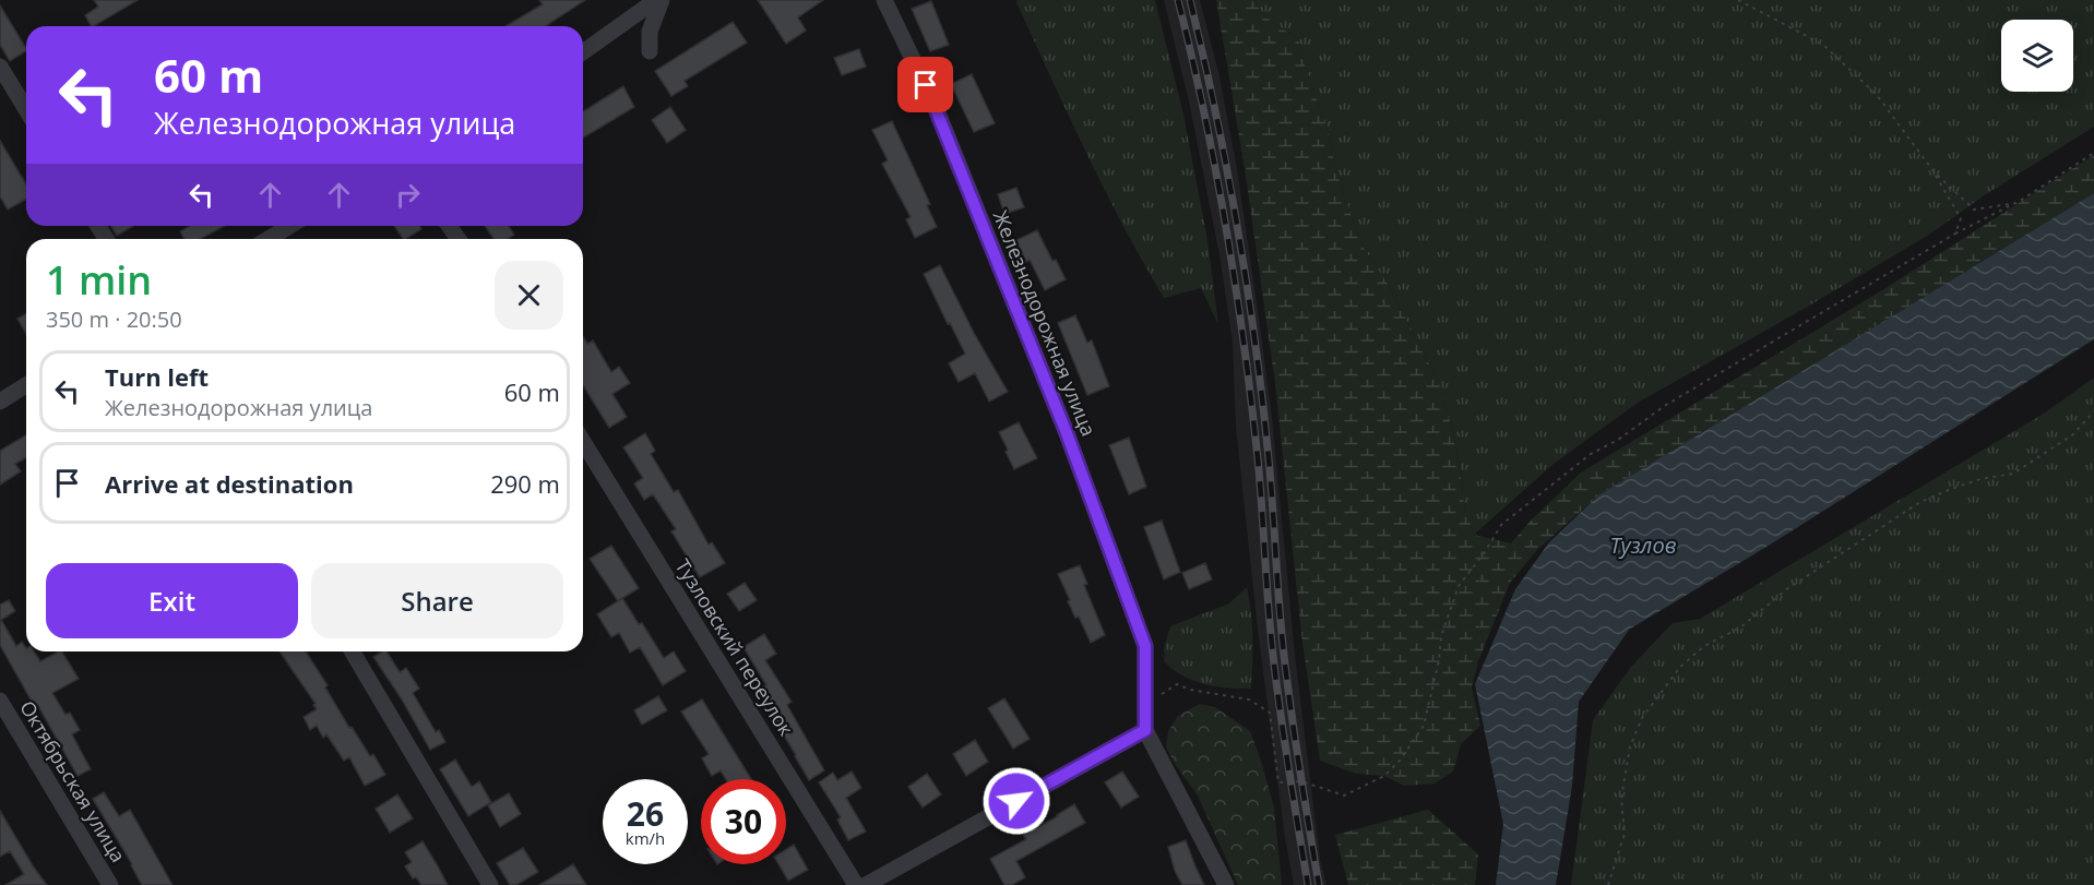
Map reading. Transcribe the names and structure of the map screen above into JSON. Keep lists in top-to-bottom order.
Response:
{
  "streets": {
    "street": ["Железнодорожная улица", "Тузловский переулок", "Октябрьская улица"]
  },
  "water": ["Тузлов"],
  "page": {
    "turn": ["60 m", "Железнодорожная улица"],
    "heading": ["1 min", "350 m · 20:50"],
    "list": [
      {
        "name": "Turn left",
        "note": "Железнодорожная улица",
        "value": "60 m"
      },
      {
        "name": "Arrive at destination",
        "value": "290 m"
      }
    ],
    "buttons": ["Exit", "Share"],
    "speed": "26 km/h",
    "limit": "30"
  }
}
